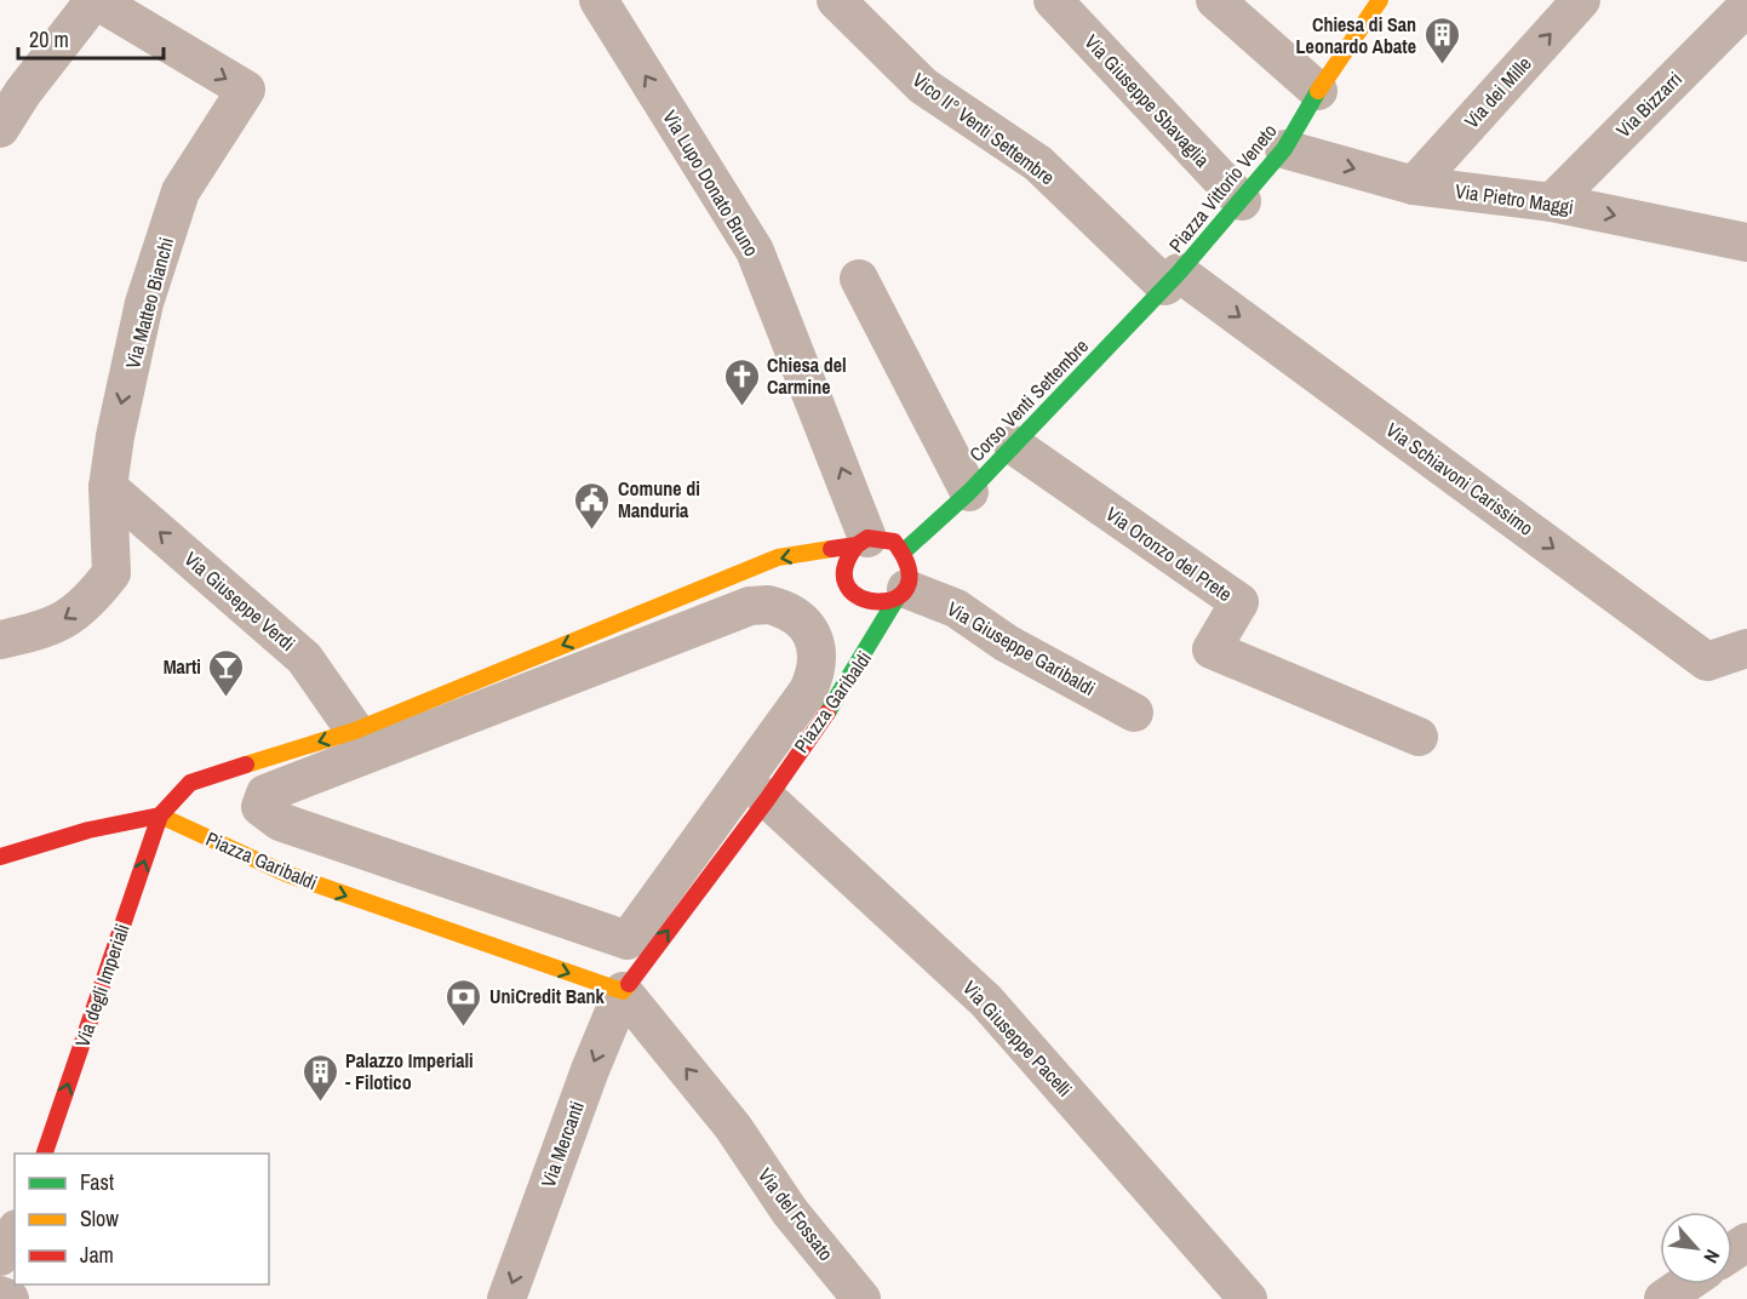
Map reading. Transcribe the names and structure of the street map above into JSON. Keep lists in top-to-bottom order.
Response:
{
  "streets": {
    "street": [
      "Via dei Mille",
      "Via Giuseppe Sbavaglia",
      "Via Bizzarri",
      "Vico II° Venti Settembre",
      "Via Lupo Donato Bruno",
      "Piazza Vittorio Veneto",
      "Via Pietro Maggi",
      "Via Matteo Bianchi",
      "Corso Venti Settembre",
      "Via Schiavoni Carissimo",
      "Via Oronzo del Prete",
      "Via Giuseppe Verdi",
      "Via Giuseppe Garibaldi",
      "Piazza Garibaldi",
      "Via degli Imperiali",
      "Via Giuseppe Pacelli",
      "Via Mercanti",
      "Via del Fossato"
    ]
  },
  "crossings": [
    ["Via dei Mille", "Via Pietro Maggi"],
    ["Via Giuseppe Sbavaglia", "Piazza Vittorio Veneto"],
    ["Via Bizzarri", "Via Pietro Maggi"],
    ["Vico II° Venti Settembre", "Piazza Vittorio Veneto"],
    ["Vico II° Venti Settembre", "Corso Venti Settembre"],
    ["Vico II° Venti Settembre", "Via Schiavoni Carissimo"],
    ["Via Lupo Donato Bruno", "Corso Venti Settembre"],
    ["Via Lupo Donato Bruno", "Via Giuseppe Garibaldi"],
    ["Via Lupo Donato Bruno", "Piazza Garibaldi"],
    ["Piazza Vittorio Veneto", "Via Pietro Maggi"],
    ["Piazza Vittorio Veneto", "Corso Venti Settembre"],
    ["Piazza Vittorio Veneto", "Via Schiavoni Carissimo"],
    ["Via Matteo Bianchi", "Via Giuseppe Verdi"],
    ["Corso Venti Settembre", "Via Schiavoni Carissimo"],
    ["Corso Venti Settembre", "Via Oronzo del Prete"],
    ["Corso Venti Settembre", "Via Giuseppe Garibaldi"],
    ["Corso Venti Settembre", "Piazza Garibaldi"],
    ["Via Giuseppe Garibaldi", "Piazza Garibaldi"],
    ["Piazza Garibaldi", "Via degli Imperiali"],
    ["Piazza Garibaldi", "Via Giuseppe Pacelli"],
    ["Piazza Garibaldi", "Via Mercanti"],
    ["Piazza Garibaldi", "Via del Fossato"],
    ["Via Mercanti", "Via del Fossato"]
  ],
  "one_way": [
    "Via Pietro Maggi",
    "Via Schiavoni Carissimo",
    "Via Giuseppe Verdi",
    "Via degli Imperiali",
    "Via Mercanti",
    "Via del Fossato"
  ],
  "places": {
    "building": ["Chiesa di San Leonardo Abate", "Palazzo Imperiali - Filotico"],
    "church": ["Chiesa del Carmine"],
    "public building": ["Comune di Manduria"],
    "bar": ["Marti"],
    "bank": ["UniCredit Bank"]
  },
  "legend": ["Fast", "Slow", "Jam"],
  "scale_bar": "20 m",
  "north": "bottom right"
}
